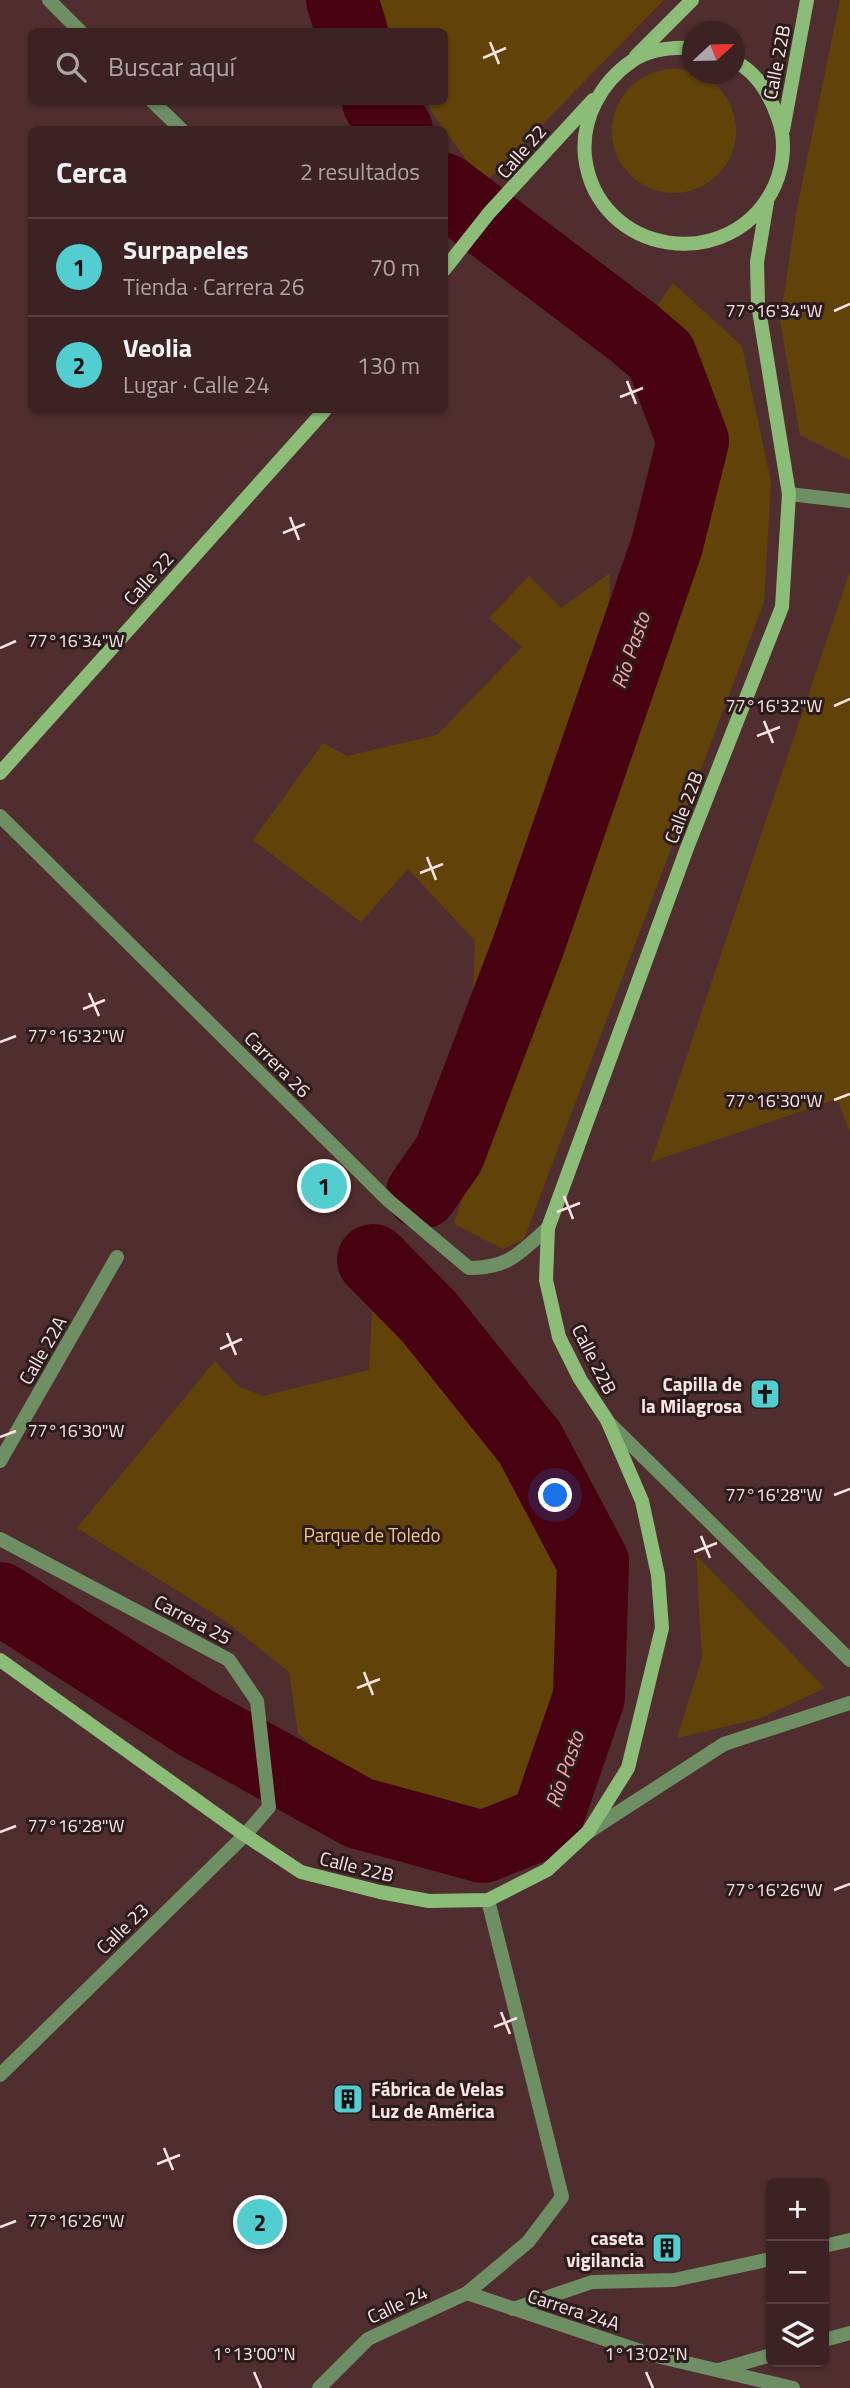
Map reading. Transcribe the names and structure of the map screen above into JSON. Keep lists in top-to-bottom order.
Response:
{
  "streets": {
    "main road": ["Calle 22B", "Calle 22"],
    "street": [
      "Carrera 26",
      "Calle 22A",
      "Carrera 25",
      "Calle 23",
      "Calle 24",
      "Carrera 24A"
    ]
  },
  "crossings": [
    ["Calle 22B", "Carrera 26"],
    ["Calle 22B", "Calle 23"],
    ["Calle 22B", "Calle 24"],
    ["Carrera 25", "Calle 23"],
    ["Calle 24", "Carrera 24A"]
  ],
  "water": ["Río Pasto"],
  "parks": ["Parque de Toledo"],
  "places": {
    "church": ["Capilla de la Milagrosa"],
    "building": ["Fábrica de Velas Luz de América", "caseta vigilancia"]
  },
  "north": "right",
  "page": {
    "search": "Buscar aquí",
    "heading": ["Cerca", "2 resultados"],
    "list": [
      {
        "mark": "1",
        "name": "Surpapeles",
        "note": "Tienda · Carrera 26",
        "value": "70 m"
      },
      {
        "mark": "2",
        "name": "Veolia",
        "note": "Lugar · Calle 24",
        "value": "130 m"
      }
    ],
    "pins": ["1", "2"],
    "map_buttons": ["+", "−"]
  },
  "coordinates": [
    "77°16'34\"W",
    "77°16'32\"W",
    "77°16'30\"W",
    "77°16'28\"W",
    "77°16'26\"W",
    "1°13'00\"N",
    "1°13'02\"N"
  ]
}
